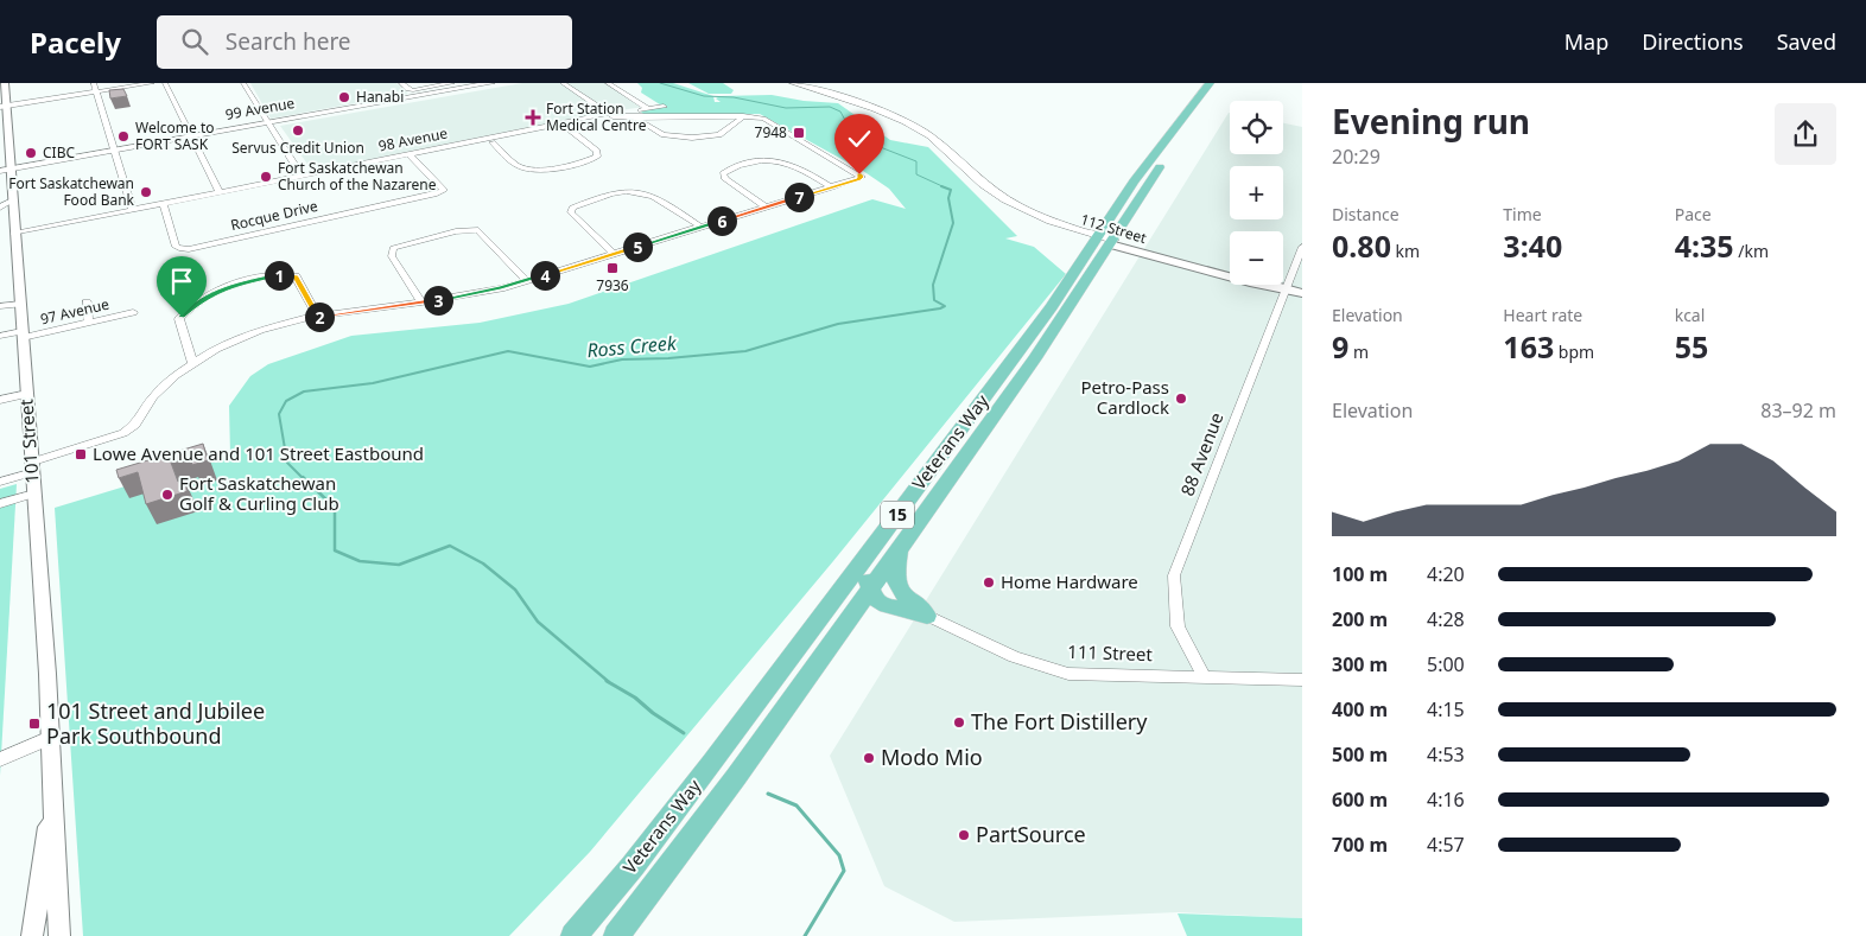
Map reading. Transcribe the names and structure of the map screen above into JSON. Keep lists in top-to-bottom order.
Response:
{
  "streets": {
    "main road": [
      "99 Avenue",
      "112 Street",
      "Veterans Way",
      "15"
    ],
    "street": [
      "98 Avenue",
      "Rocque Drive",
      "97 Avenue",
      "101 Street",
      "88 Avenue",
      "111 Street"
    ]
  },
  "crossings": [
    ["99 Avenue", "101 Street"],
    ["98 Avenue", "Rocque Drive"],
    ["98 Avenue", "101 Street"],
    ["112 Street", "Veterans Way"],
    ["112 Street", "88 Avenue"],
    ["97 Avenue", "101 Street"],
    ["88 Avenue", "111 Street"]
  ],
  "water": ["Ross Creek"],
  "places": {
    "other": [
      "Hanabi",
      "Servus Credit Union",
      "Welcome to FORT SASK",
      "CIBC",
      "Fort Saskatchewan Church of the Nazarene",
      "Fort Saskatchewan Food Bank",
      "Petro-Pass Cardlock",
      "Fort Saskatchewan Golf & Curling Club",
      "Home Hardware",
      "The Fort Distillery",
      "Modo Mio",
      "PartSource"
    ],
    "health": ["Fort Station Medical Centre"],
    "transit": [
      "7948",
      "7936",
      "Lowe Avenue and 101 Street Eastbound",
      "101 Street and Jubilee Park Southbound"
    ]
  },
  "page": {
    "header": "Pacely",
    "search": "Search here",
    "nav": ["Map", "Directions", "Saved"],
    "heading": ["Evening run", "20:29"],
    "map_buttons": ["+", "−"],
    "pins": [
      "7",
      "6",
      "5",
      "1",
      "4",
      "3",
      "2"
    ],
    "stats": [
      ["Distance", "0.80 km"],
      ["Time", "3:40"],
      ["Pace", "4:35 /km"],
      ["Elevation", "9 m"],
      ["Heart rate", "163 bpm"],
      ["kcal", "55"]
    ],
    "chart": ["Elevation", "83–92 m"],
    "list": [
      {
        "name": "100 m",
        "note": "4:20"
      },
      {
        "name": "200 m",
        "note": "4:28"
      },
      {
        "name": "300 m",
        "note": "5:00"
      },
      {
        "name": "400 m",
        "note": "4:15"
      },
      {
        "name": "500 m",
        "note": "4:53"
      },
      {
        "name": "600 m",
        "note": "4:16"
      },
      {
        "name": "700 m",
        "note": "4:57"
      }
    ]
  }
}
